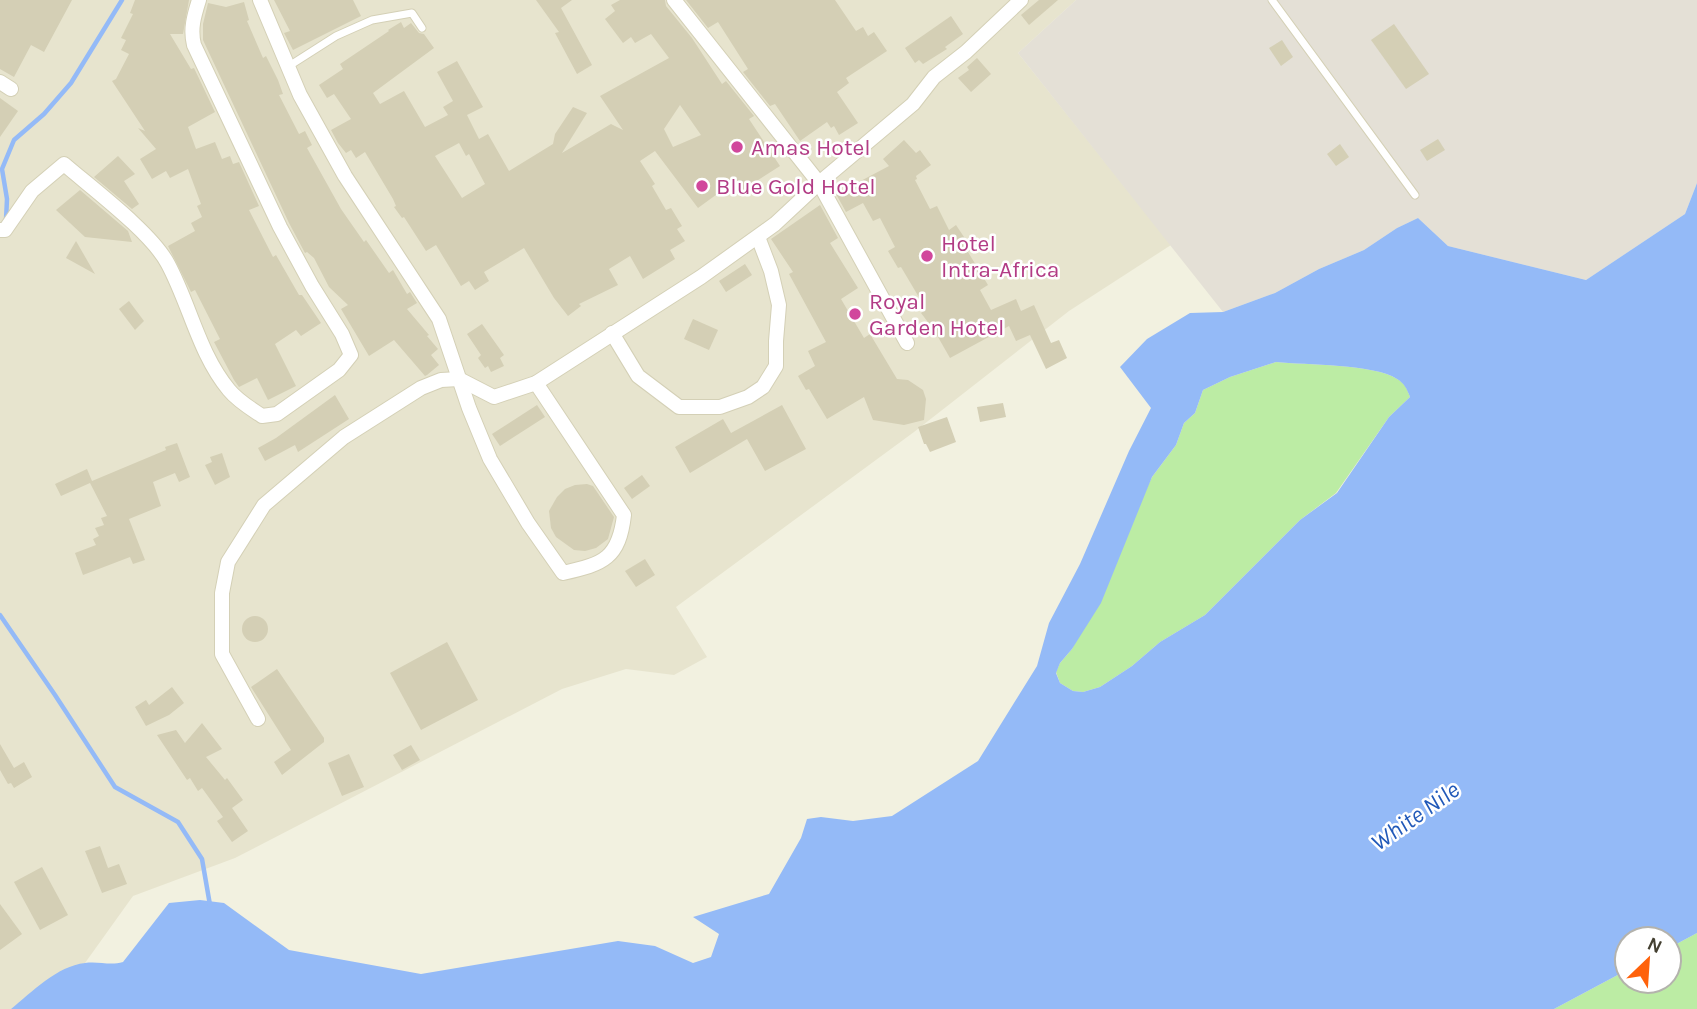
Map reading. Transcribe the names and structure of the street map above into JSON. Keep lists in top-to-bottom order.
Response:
{
  "water": ["White Nile"],
  "places": [
    "Amas Hotel",
    "Blue Gold Hotel",
    "Hotel Intra-Africa",
    "Royal Garden Hotel"
  ],
  "north": "top right"
}
